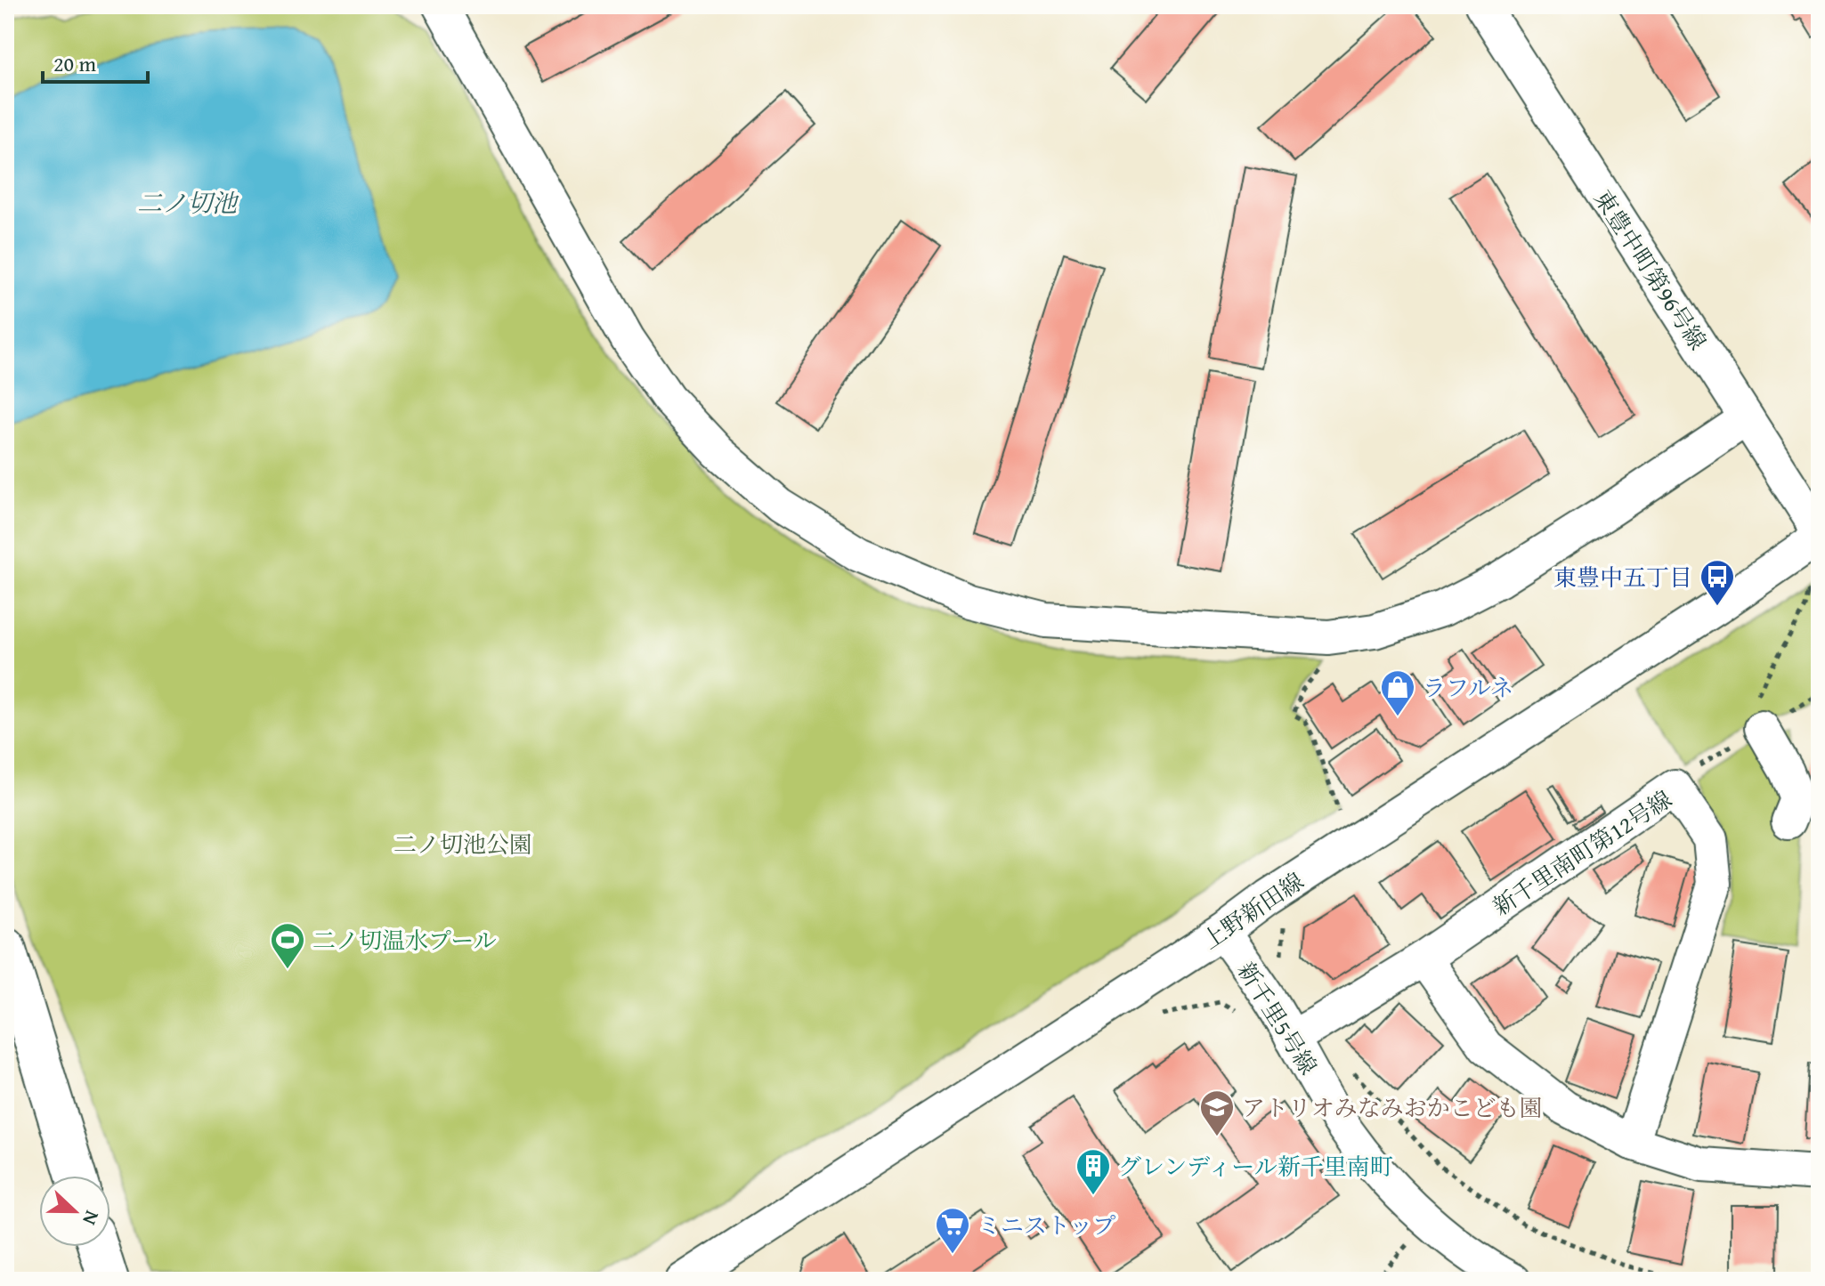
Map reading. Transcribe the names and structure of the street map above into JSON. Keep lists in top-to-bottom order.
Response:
{
  "streets": {
    "street": [
      "東豊中町第96号線",
      "新千里南町第12号線",
      "上野新田線",
      "新千里5号線"
    ]
  },
  "crossings": [
    ["東豊中町第96号線", "上野新田線"],
    ["新千里南町第12号線", "新千里5号線"],
    ["上野新田線", "新千里5号線"]
  ],
  "water": ["二ノ切池"],
  "parks": ["二ノ切池公園"],
  "places": {
    "bus stop": ["東豊中五丁目"],
    "shop": ["ラフルネ"],
    "sports": ["二ノ切温水プール"],
    "school or university": ["アトリオみなみおかこども園"],
    "building": ["グレンディール新千里南町"],
    "supermarket": ["ミニストップ"]
  },
  "scale_bar": "20 m",
  "north": "right"
}
